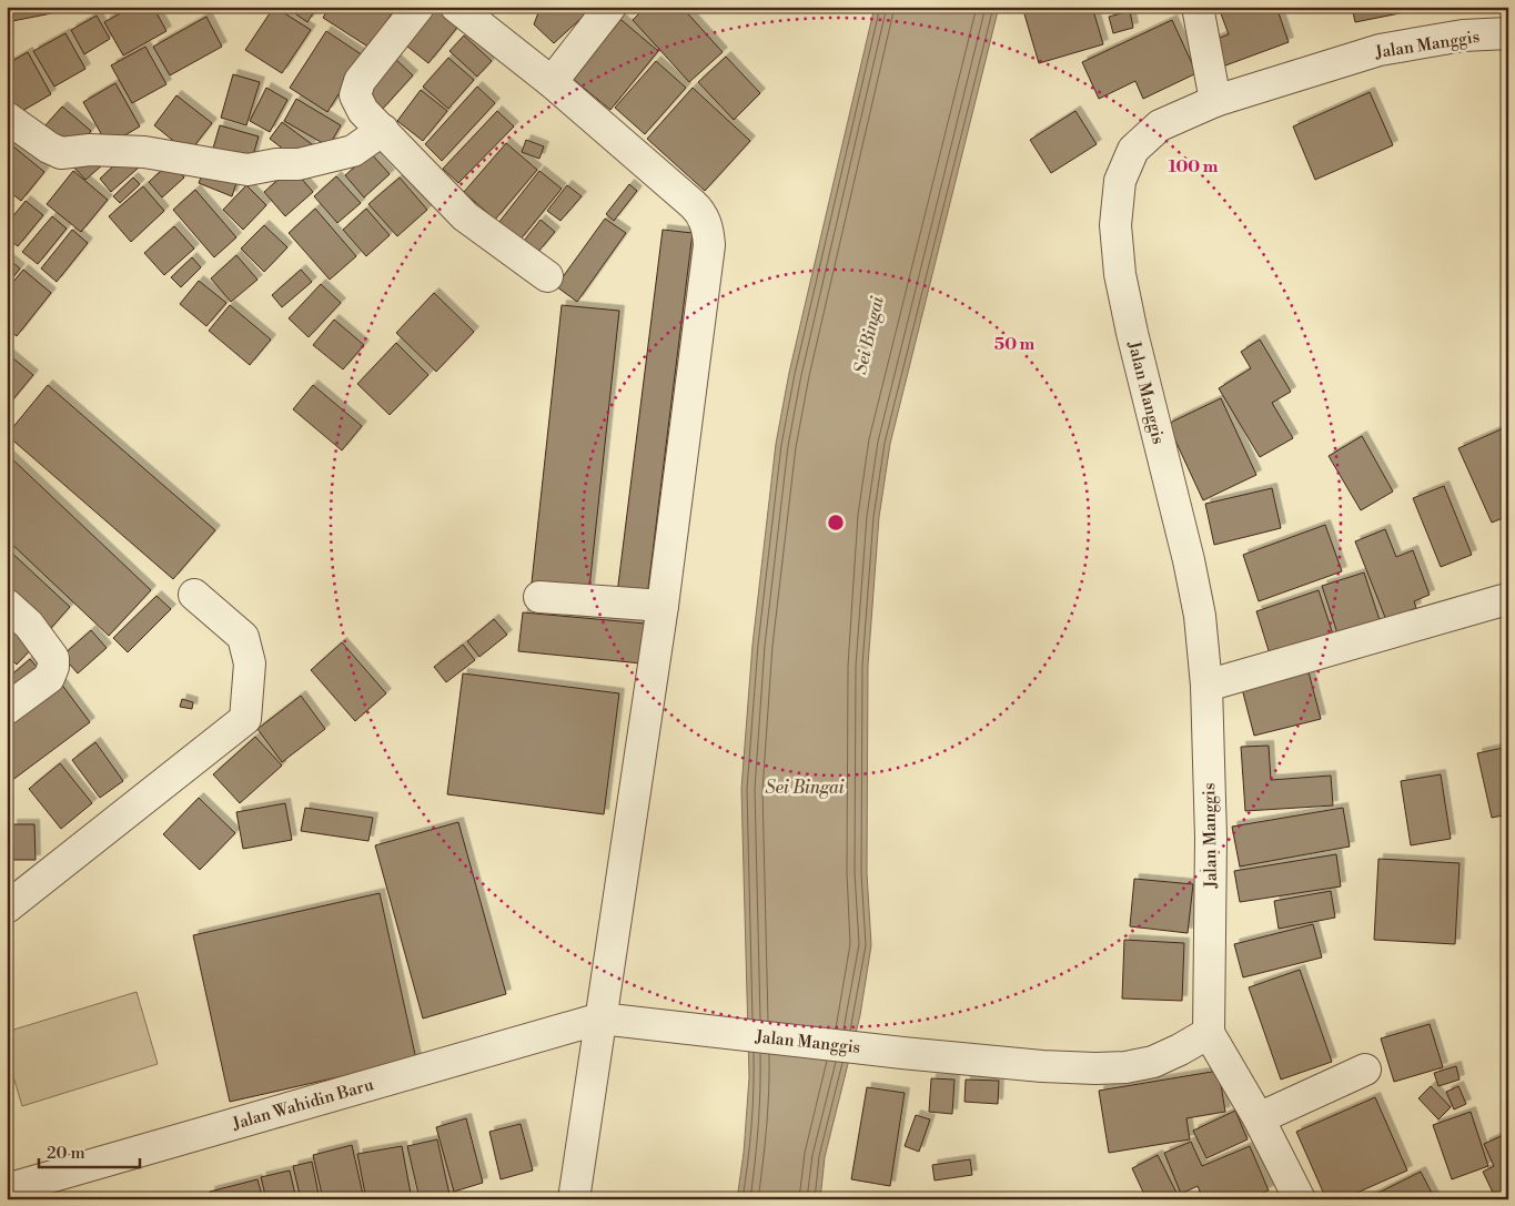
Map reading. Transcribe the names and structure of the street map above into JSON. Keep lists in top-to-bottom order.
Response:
{
  "streets": {
    "street": ["Jalan Manggis", "Jalan Wahidin Baru"]
  },
  "crossings": [
    ["Jalan Manggis", "Jalan Wahidin Baru"]
  ],
  "water": ["Sei Bingai"],
  "scale_bar": "20 m",
  "rings": ["100 m", "50 m"]
}
